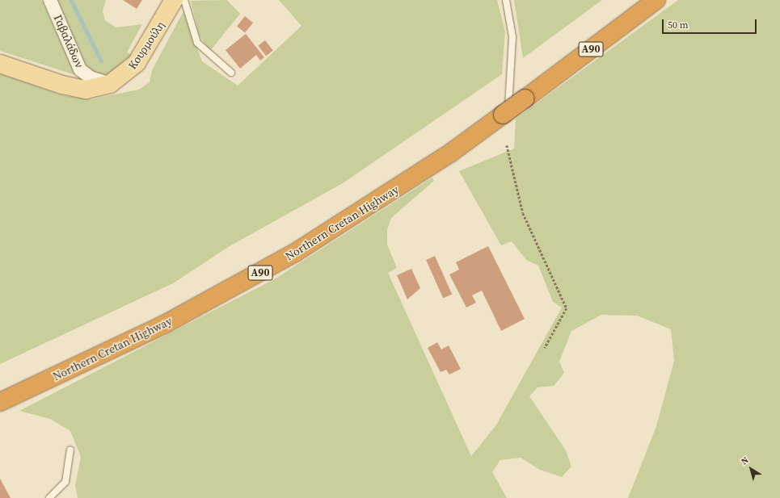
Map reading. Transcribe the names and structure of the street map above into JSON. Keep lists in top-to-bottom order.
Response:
{
  "streets": {
    "highway": ["Α90", "Northern Cretan Highway"],
    "main road": ["Κουρμούλη"],
    "street": ["Γαβαλάδων"]
  },
  "crossings": [
    ["Γαβαλάδων", "Κουρμούλη"]
  ],
  "scale_bar": "50 m",
  "north": "top left"
}
